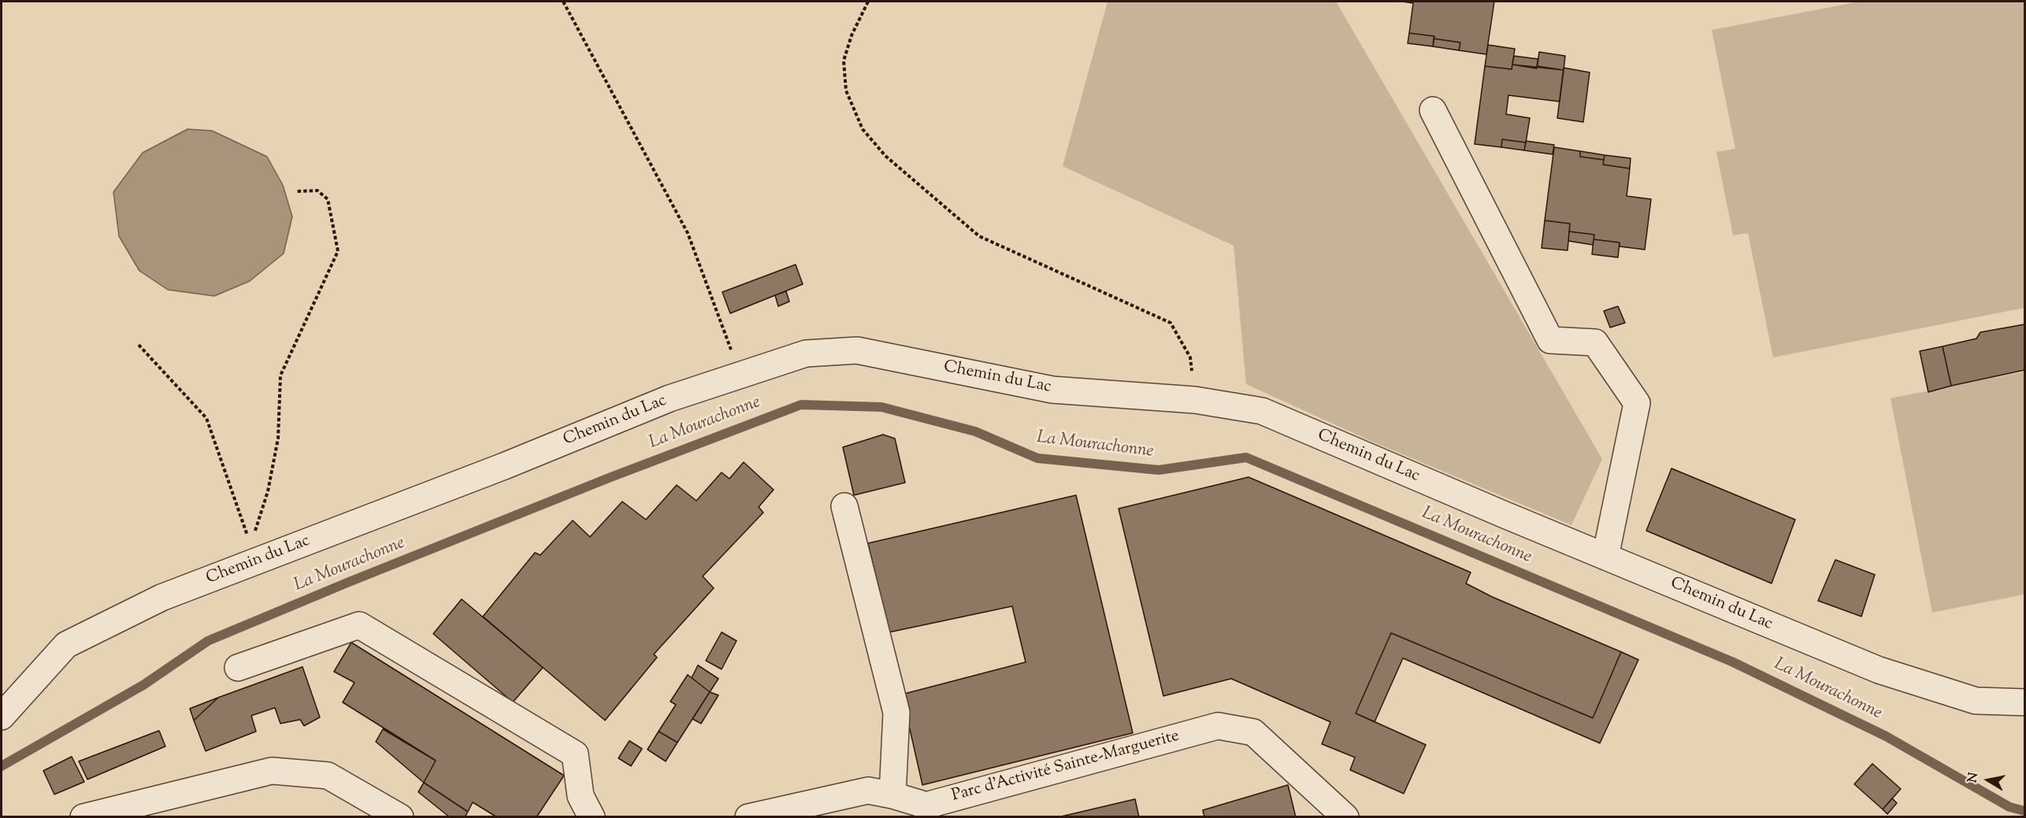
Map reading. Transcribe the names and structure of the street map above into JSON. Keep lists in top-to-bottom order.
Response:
{
  "streets": {
    "street": ["Chemin du Lac", "Parc d'Activité Sainte-Marguerite"]
  },
  "water": ["La Mourachonne"],
  "north": "left"
}
